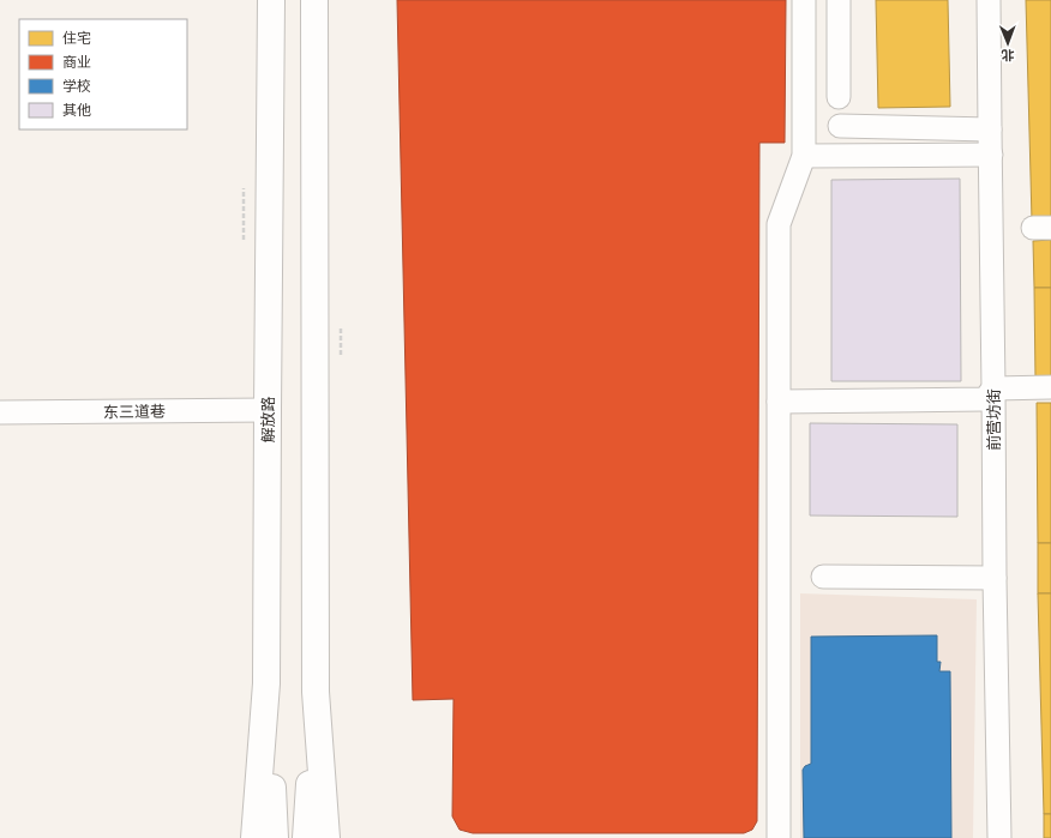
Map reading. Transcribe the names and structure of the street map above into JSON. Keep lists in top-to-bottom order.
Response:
{
  "streets": {
    "main road": ["解放路"],
    "street": ["东三道巷", "前营坊街"]
  },
  "crossings": [
    ["东三道巷", "解放路"]
  ],
  "legend": [
    "住宅",
    "商业",
    "学校",
    "其他"
  ],
  "north": "bottom"
}
